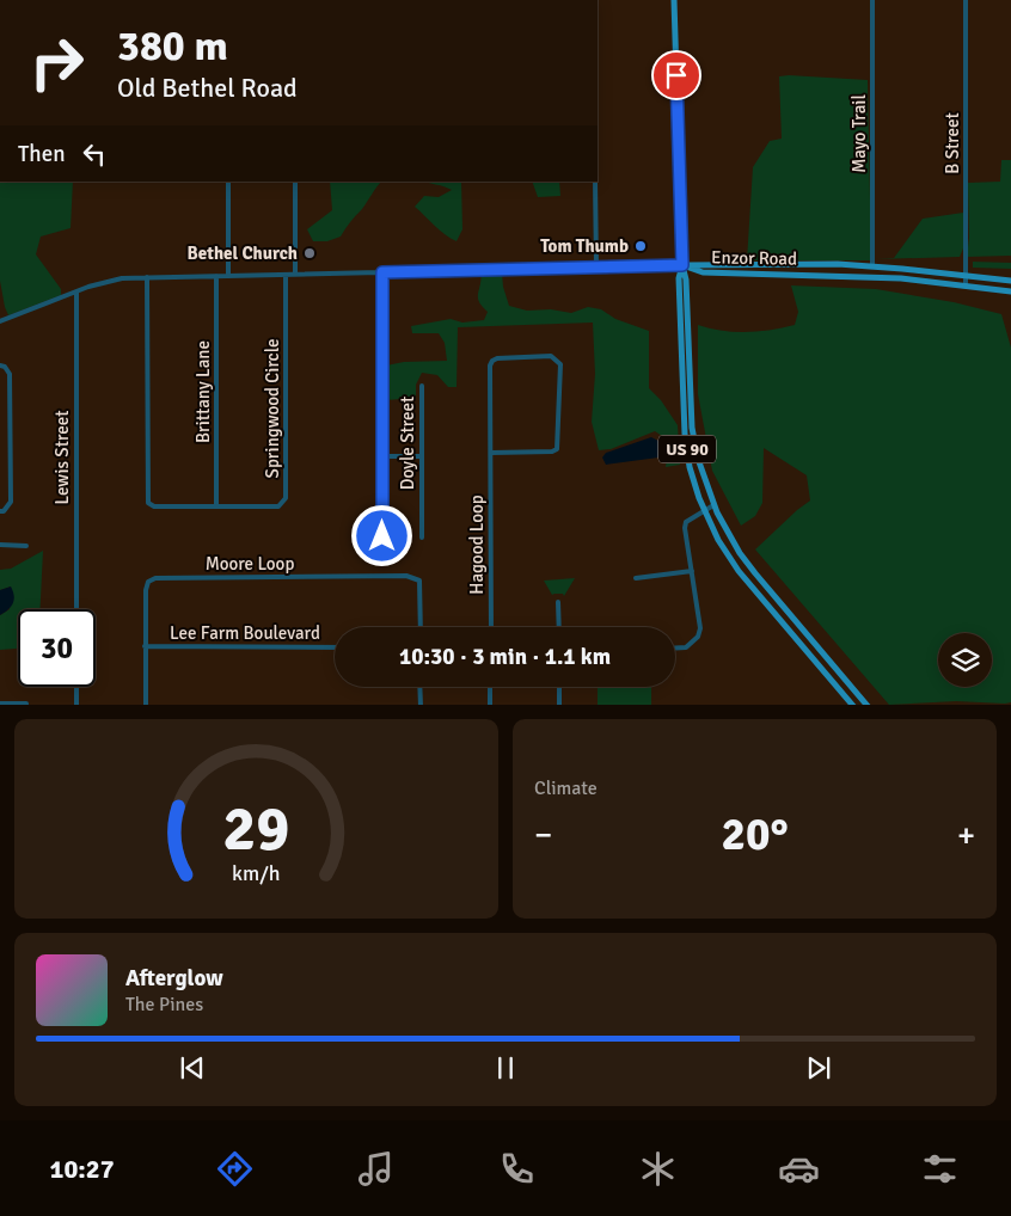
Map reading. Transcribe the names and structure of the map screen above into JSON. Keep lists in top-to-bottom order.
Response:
{
  "streets": {
    "main road": ["Enzor Road", "US 90"],
    "street": [
      "Mayo Trail",
      "B Street",
      "Brittany Lane",
      "Springwood Circle",
      "Doyle Street",
      "Lewis Street",
      "Hagood Loop",
      "Moore Loop",
      "Lee Farm Boulevard"
    ]
  },
  "crossings": [
    ["Mayo Trail", "Enzor Road"],
    ["B Street", "Enzor Road"],
    ["Enzor Road", "US 90"],
    ["Brittany Lane", "Springwood Circle"],
    ["Moore Loop", "Lee Farm Boulevard"]
  ],
  "places": ["Tom Thumb", "Bethel Church"],
  "page": {
    "turn": ["380 m", "Old Bethel Road"],
    "then": "Then",
    "limit": "30",
    "trip": "10:30 · 3 min · 1.1 km",
    "tile": "Climate",
    "heat": ["−", "20°", "+"],
    "song": ["Afterglow", "The Pines"],
    "tabs": "10:27",
    "gauge": ["29", "km/h"]
  }
}
